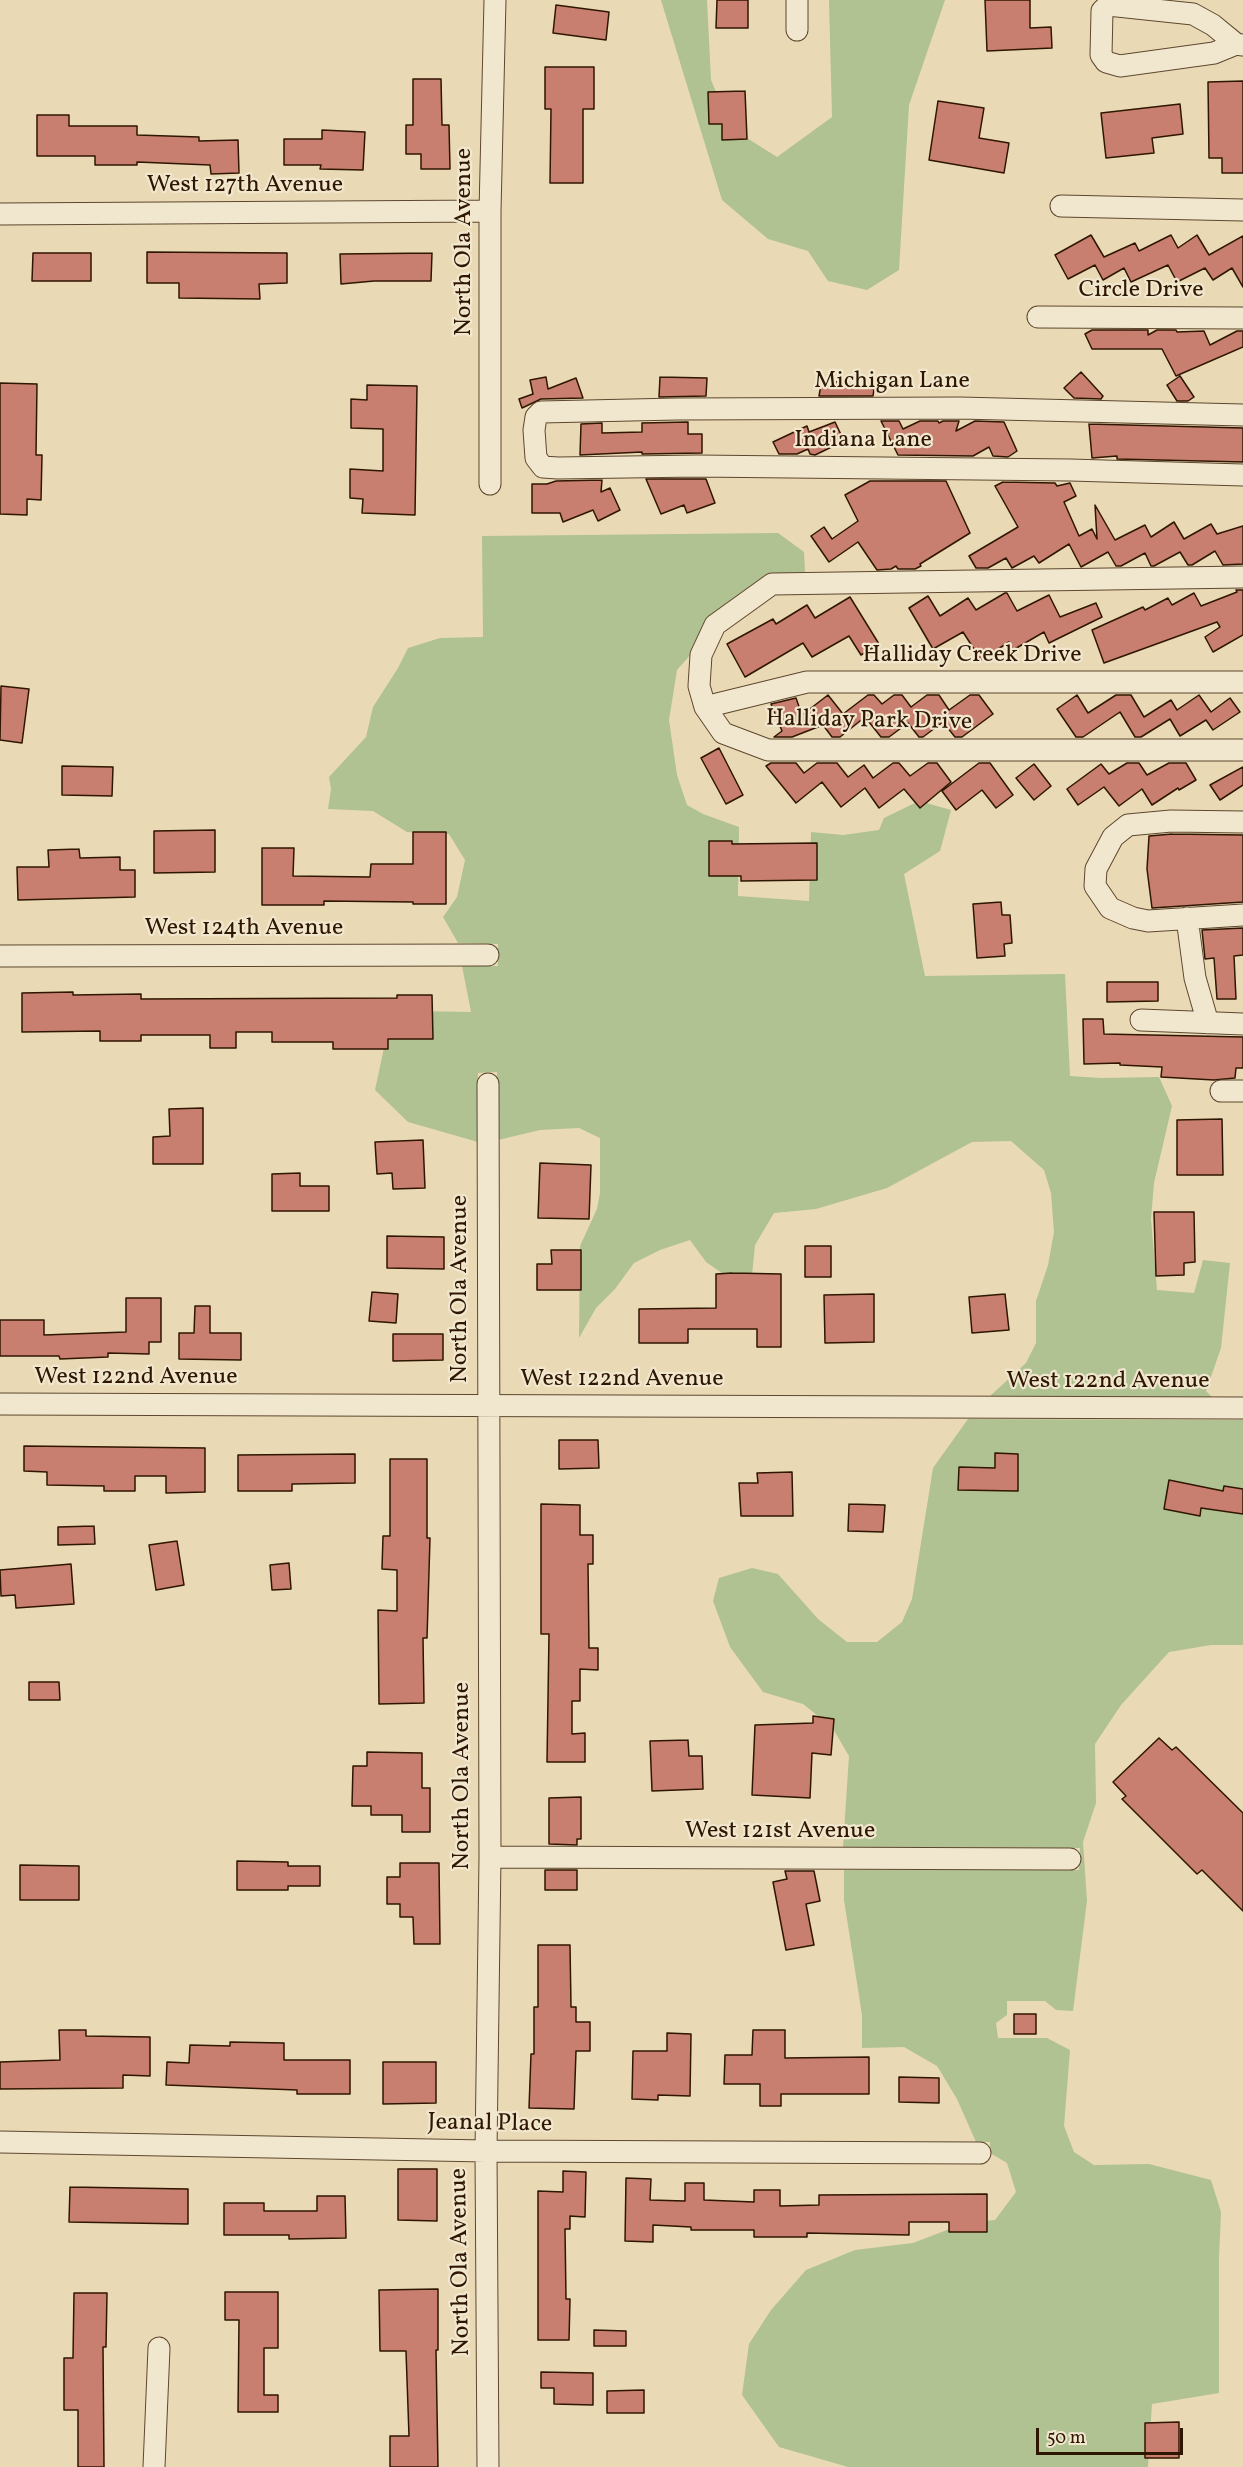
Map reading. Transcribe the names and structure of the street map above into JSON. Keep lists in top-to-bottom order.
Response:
{
  "streets": {
    "street": [
      "West 127th Avenue",
      "North Ola Avenue",
      "Circle Drive",
      "Michigan Lane",
      "Indiana Lane",
      "Halliday Creek Drive",
      "Halliday Park Drive",
      "West 124th Avenue",
      "West 122nd Avenue",
      "West 121st Avenue",
      "Jeanal Place"
    ]
  },
  "crossings": [
    ["West 127th Avenue", "North Ola Avenue"],
    ["North Ola Avenue", "West 122nd Avenue"],
    ["North Ola Avenue", "West 121st Avenue"],
    ["North Ola Avenue", "Jeanal Place"],
    ["Michigan Lane", "Indiana Lane"],
    ["Halliday Creek Drive", "Halliday Park Drive"]
  ],
  "scale_bar": "50 m"
}
